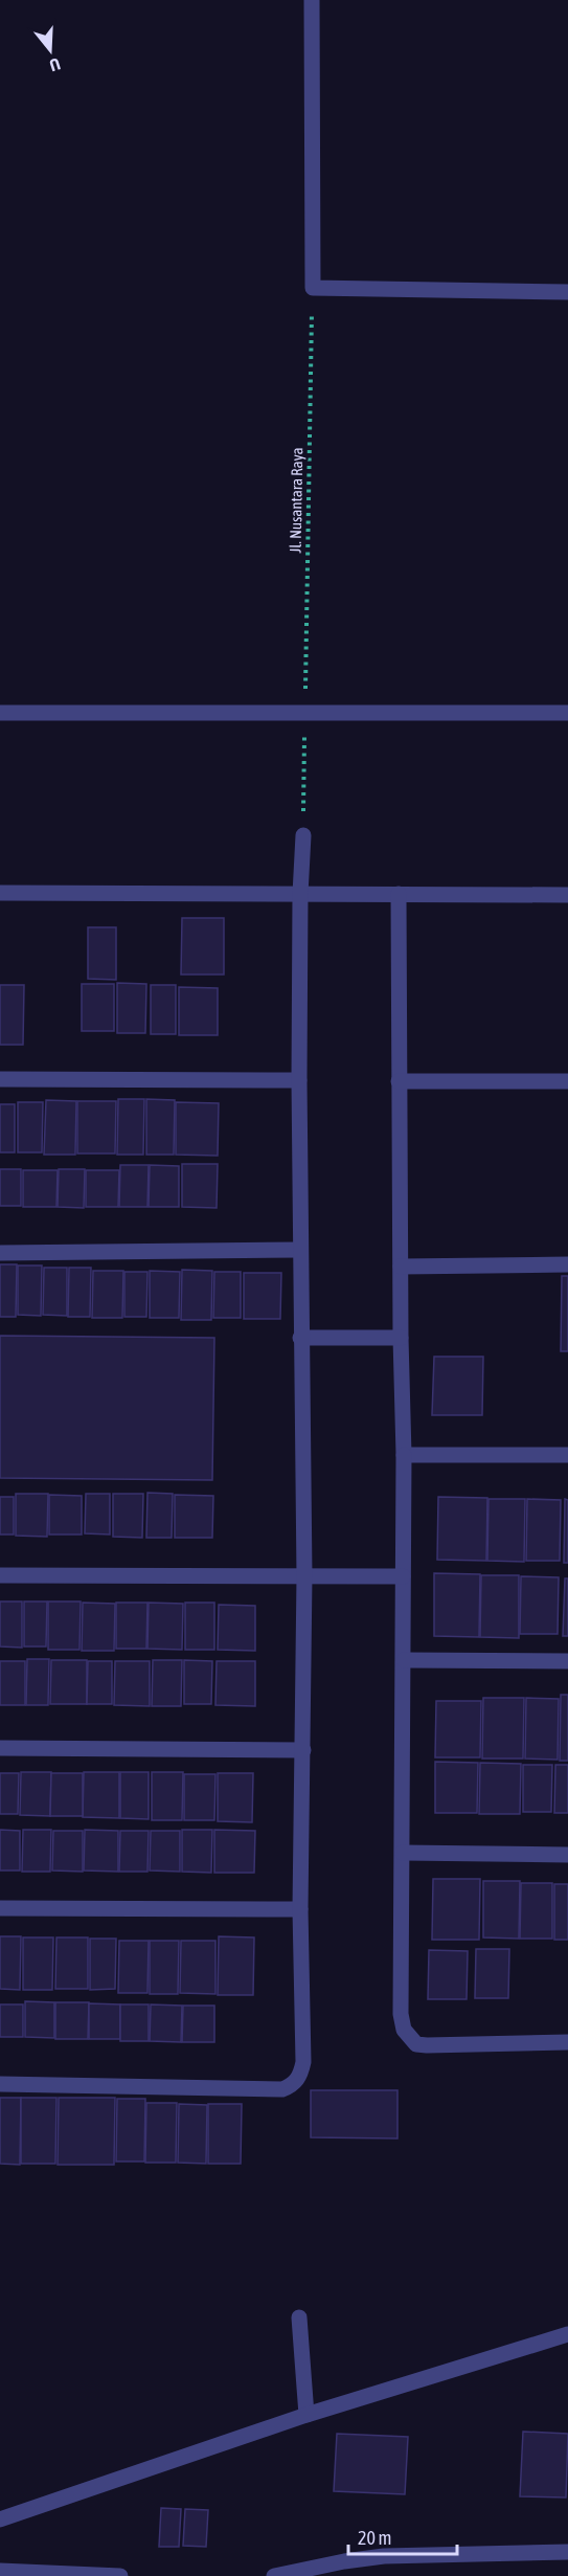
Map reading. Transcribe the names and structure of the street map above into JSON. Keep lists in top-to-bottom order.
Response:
{
  "streets": {
    "path": ["Jl. Nusantara Raya"]
  },
  "scale_bar": "20 m",
  "north": "bottom"
}
